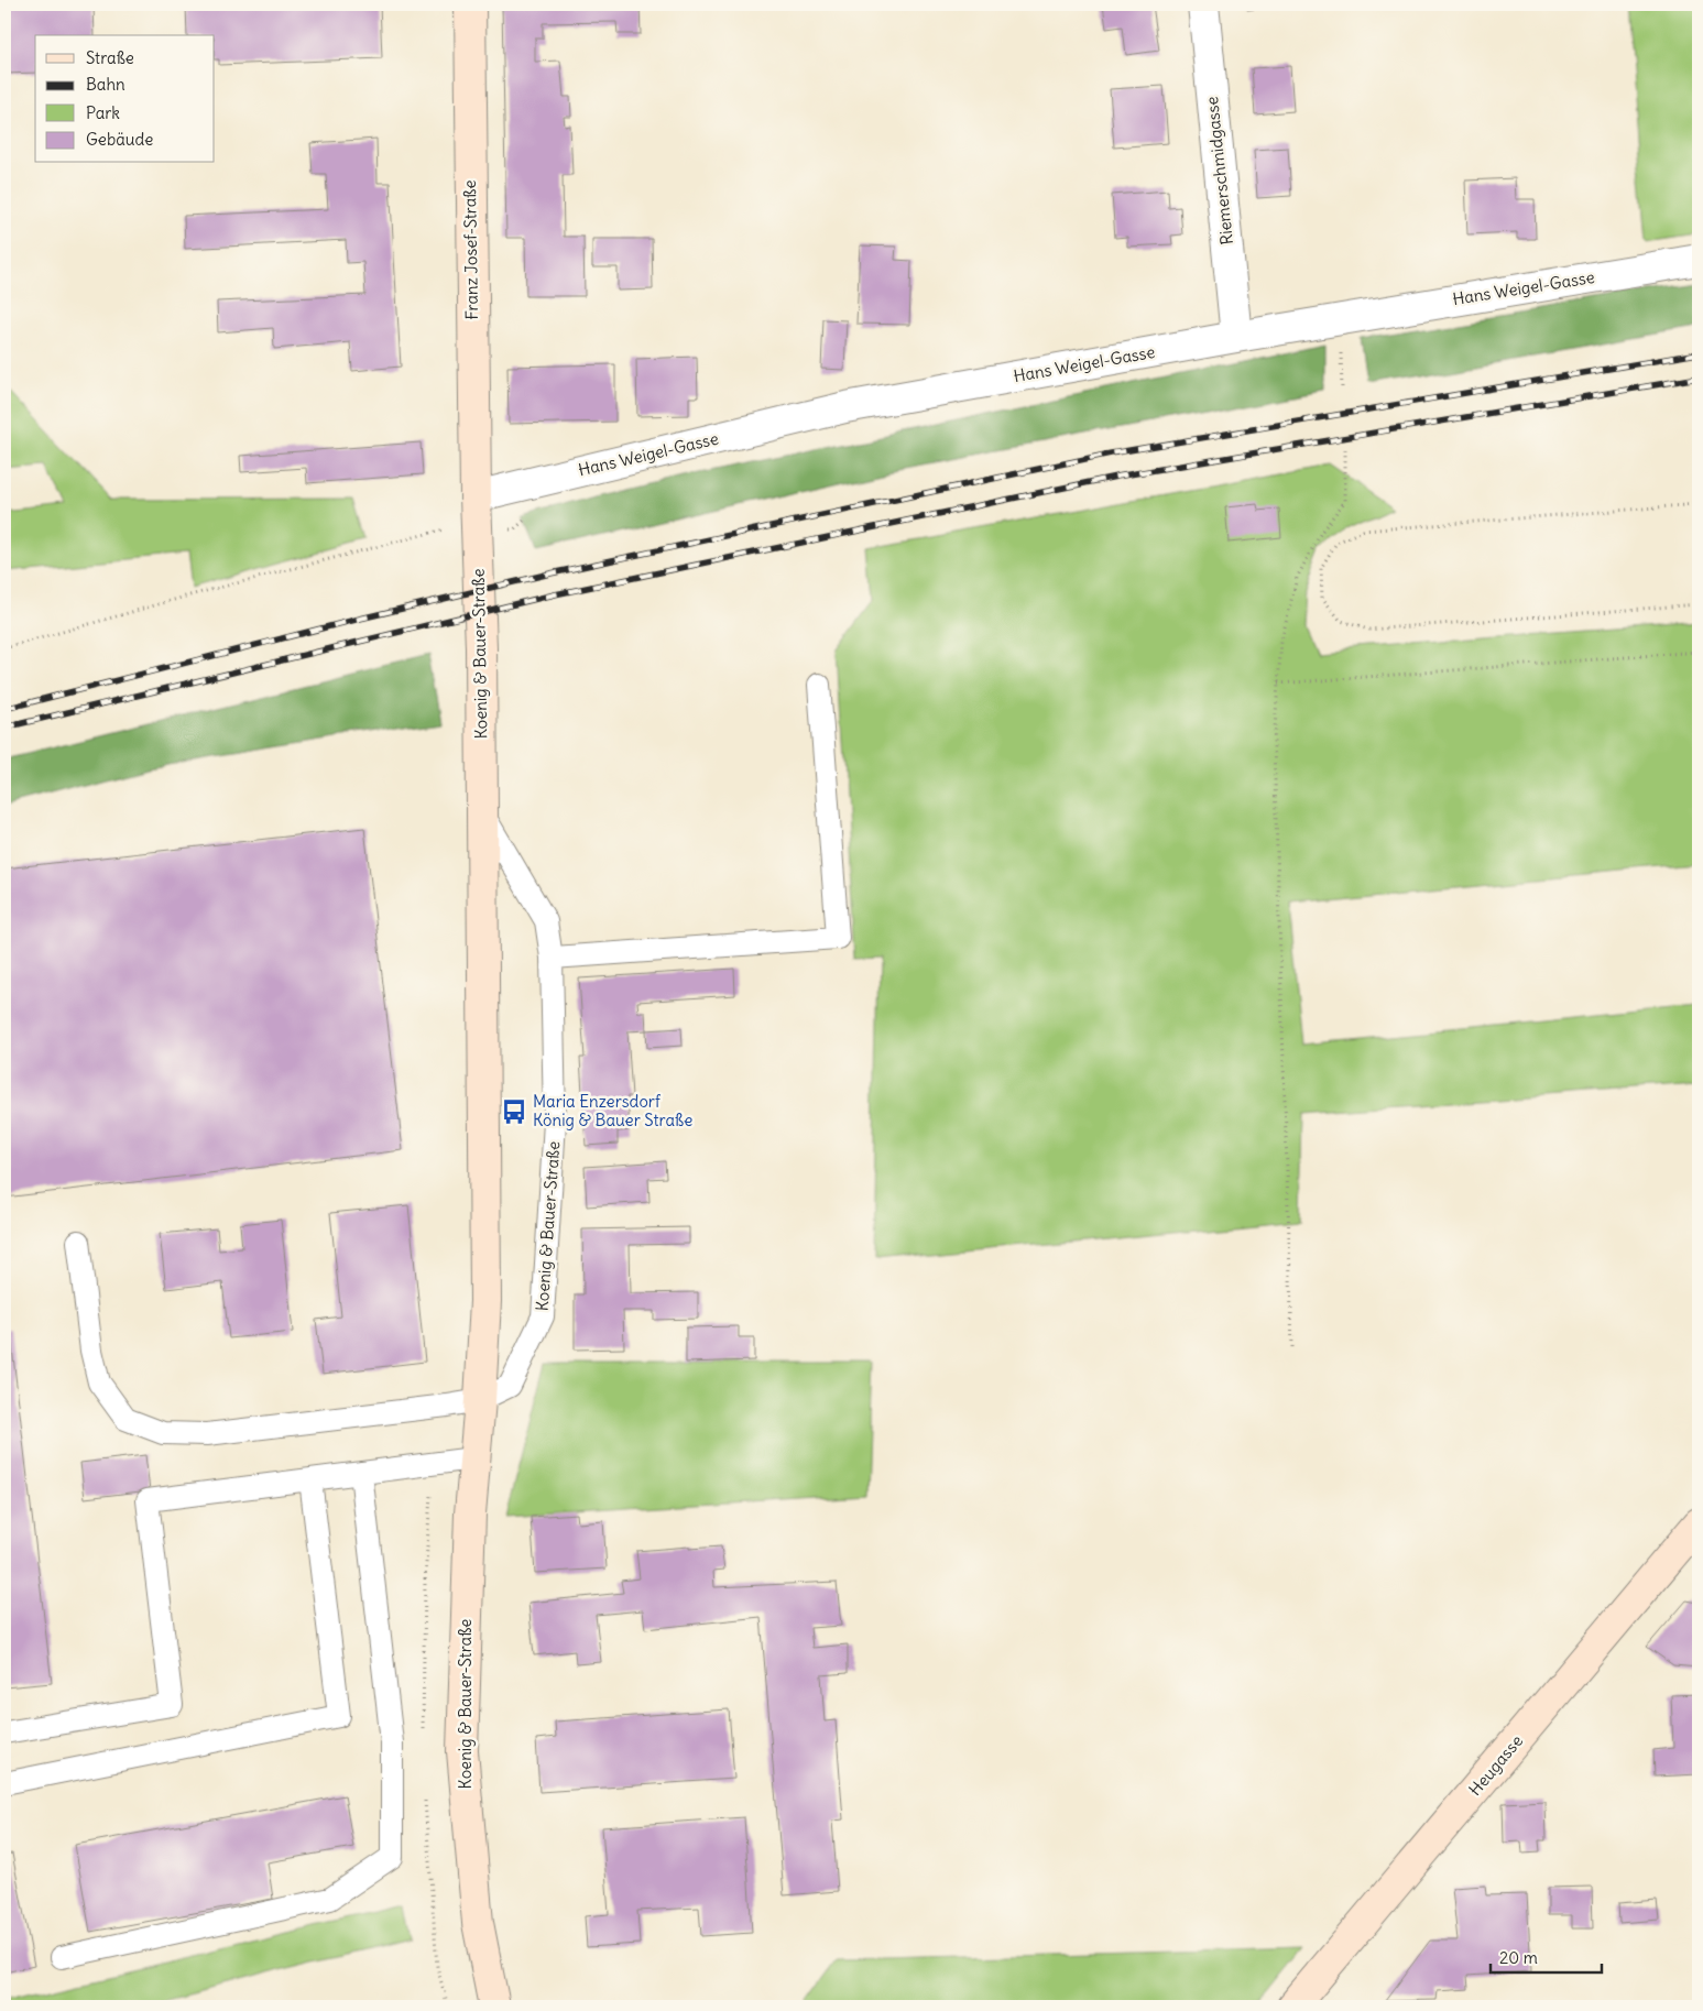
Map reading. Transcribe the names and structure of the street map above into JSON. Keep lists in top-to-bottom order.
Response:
{
  "streets": {
    "street": [
      "Riemerschmidgasse",
      "Franz Josef-Straße",
      "Hans Weigel-Gasse",
      "Koenig & Bauer-Straße",
      "Heugasse"
    ]
  },
  "crossings": [
    ["Riemerschmidgasse", "Hans Weigel-Gasse"],
    ["Franz Josef-Straße", "Hans Weigel-Gasse"],
    ["Franz Josef-Straße", "Koenig & Bauer-Straße"],
    ["Hans Weigel-Gasse", "Koenig & Bauer-Straße"]
  ],
  "places": {
    "bus stop": ["Maria Enzersdorf König & Bauer Straße"]
  },
  "legend": [
    "Straße",
    "Bahn",
    "Park",
    "Gebäude"
  ],
  "scale_bar": "20 m"
}
